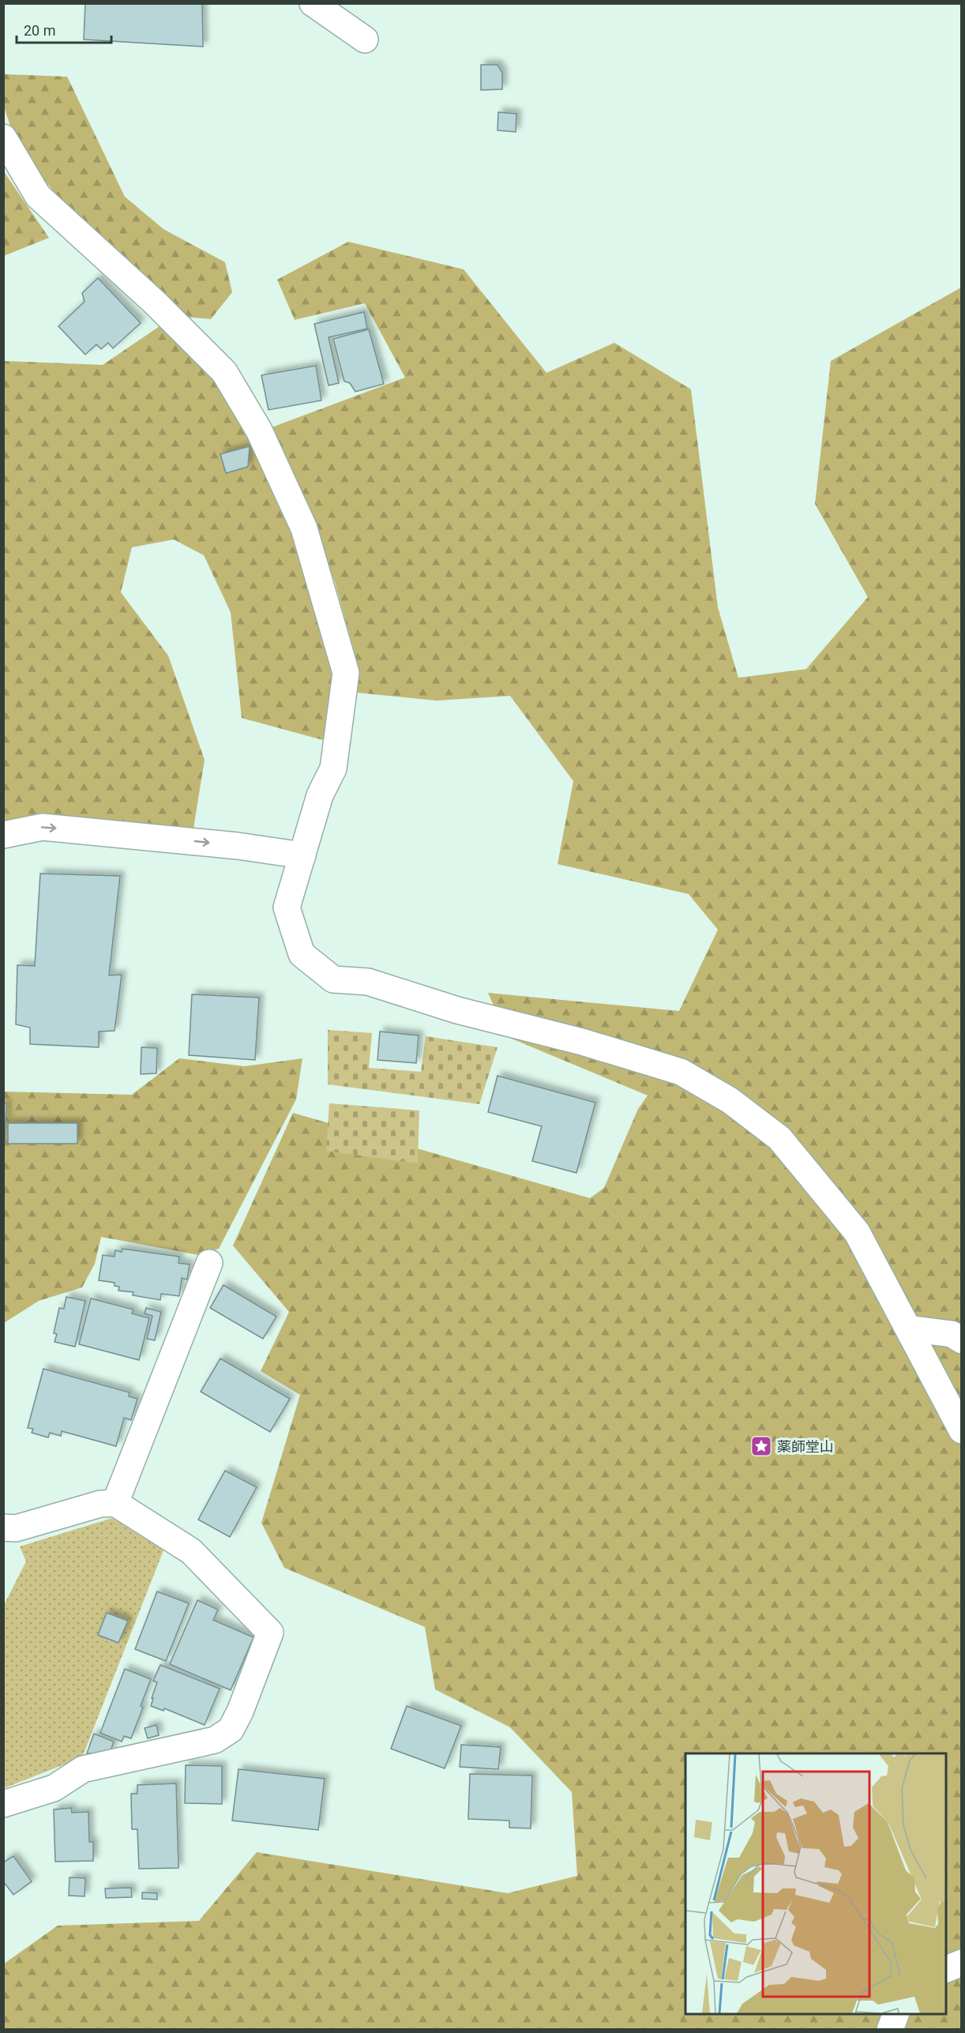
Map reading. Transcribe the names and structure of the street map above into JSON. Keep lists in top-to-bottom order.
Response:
{
  "places": {
    "place": ["薬師堂山"]
  },
  "scale_bar": "20 m"
}
